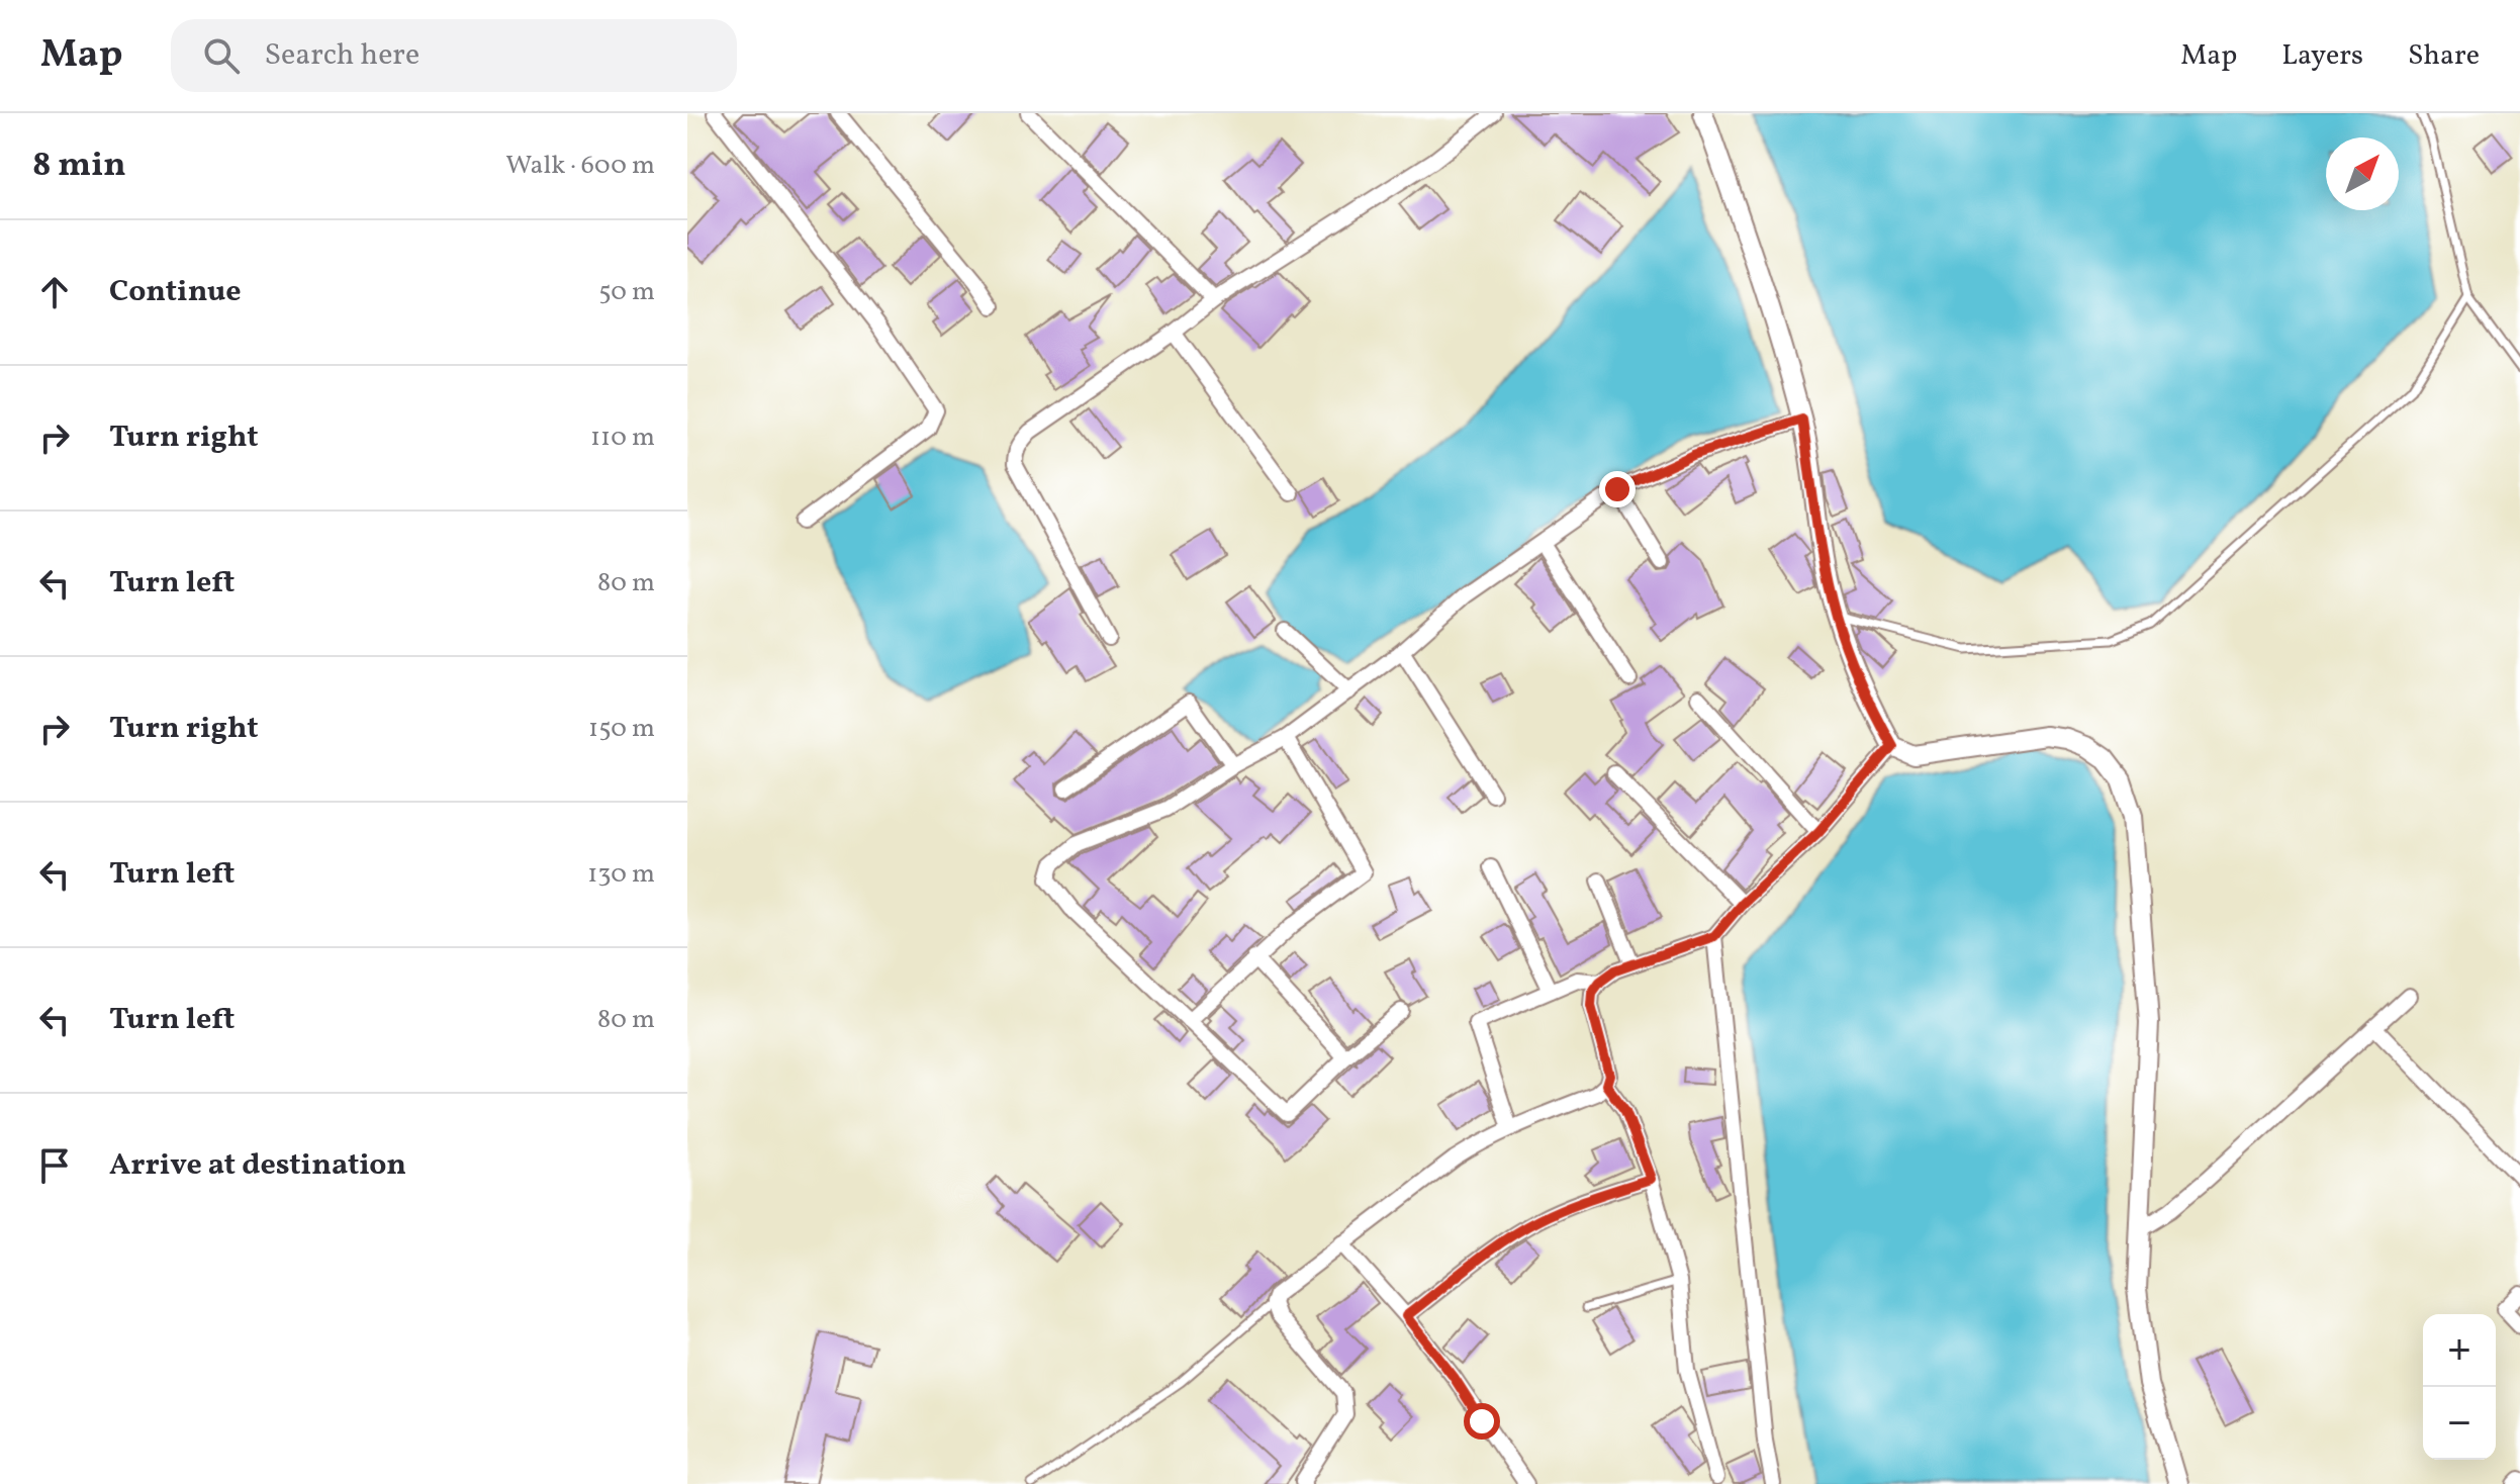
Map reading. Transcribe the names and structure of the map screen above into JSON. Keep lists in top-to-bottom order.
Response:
{
  "north": "top right",
  "page": {
    "header": "Map",
    "search": "Search here",
    "nav": ["Map", "Layers", "Share"],
    "heading": ["8 min", "Walk · 600 m"],
    "list": [
      ["Continue", "50 m"],
      ["Turn right", "110 m"],
      ["Turn left", "80 m"],
      ["Turn right", "150 m"],
      ["Turn left", "130 m"],
      ["Turn left", "80 m"],
      "Arrive at destination"
    ],
    "map_buttons": ["+", "−"]
  }
}
